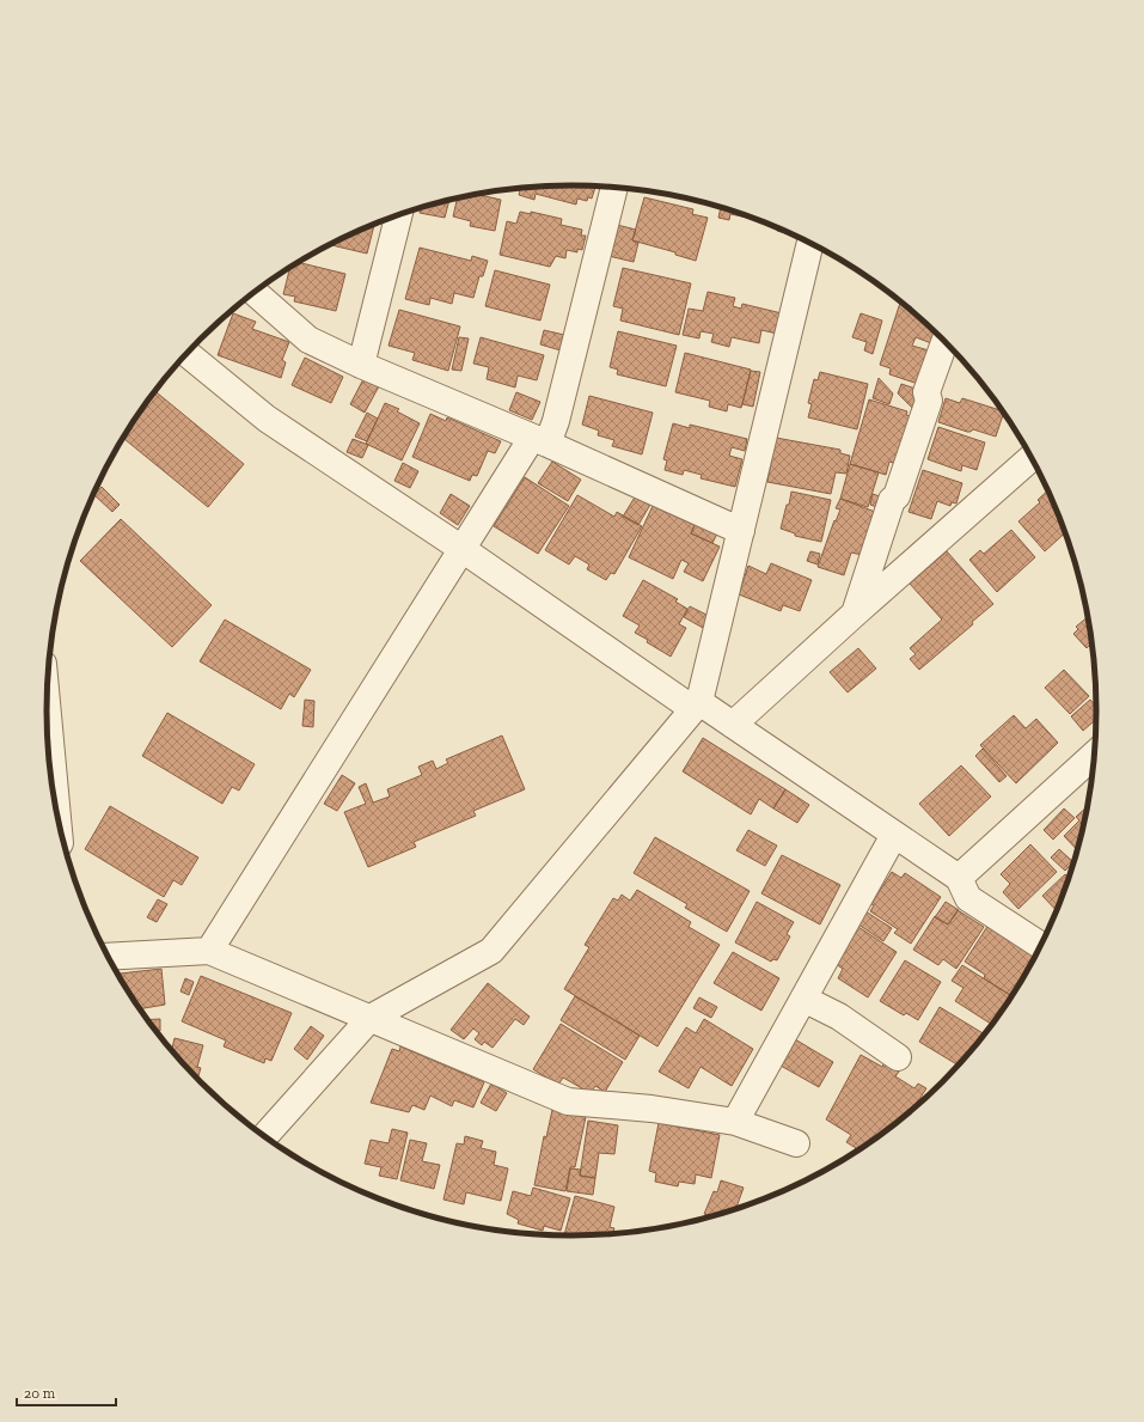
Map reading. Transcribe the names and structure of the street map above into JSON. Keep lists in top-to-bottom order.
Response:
{
  "scale_bar": "20 m"
}
